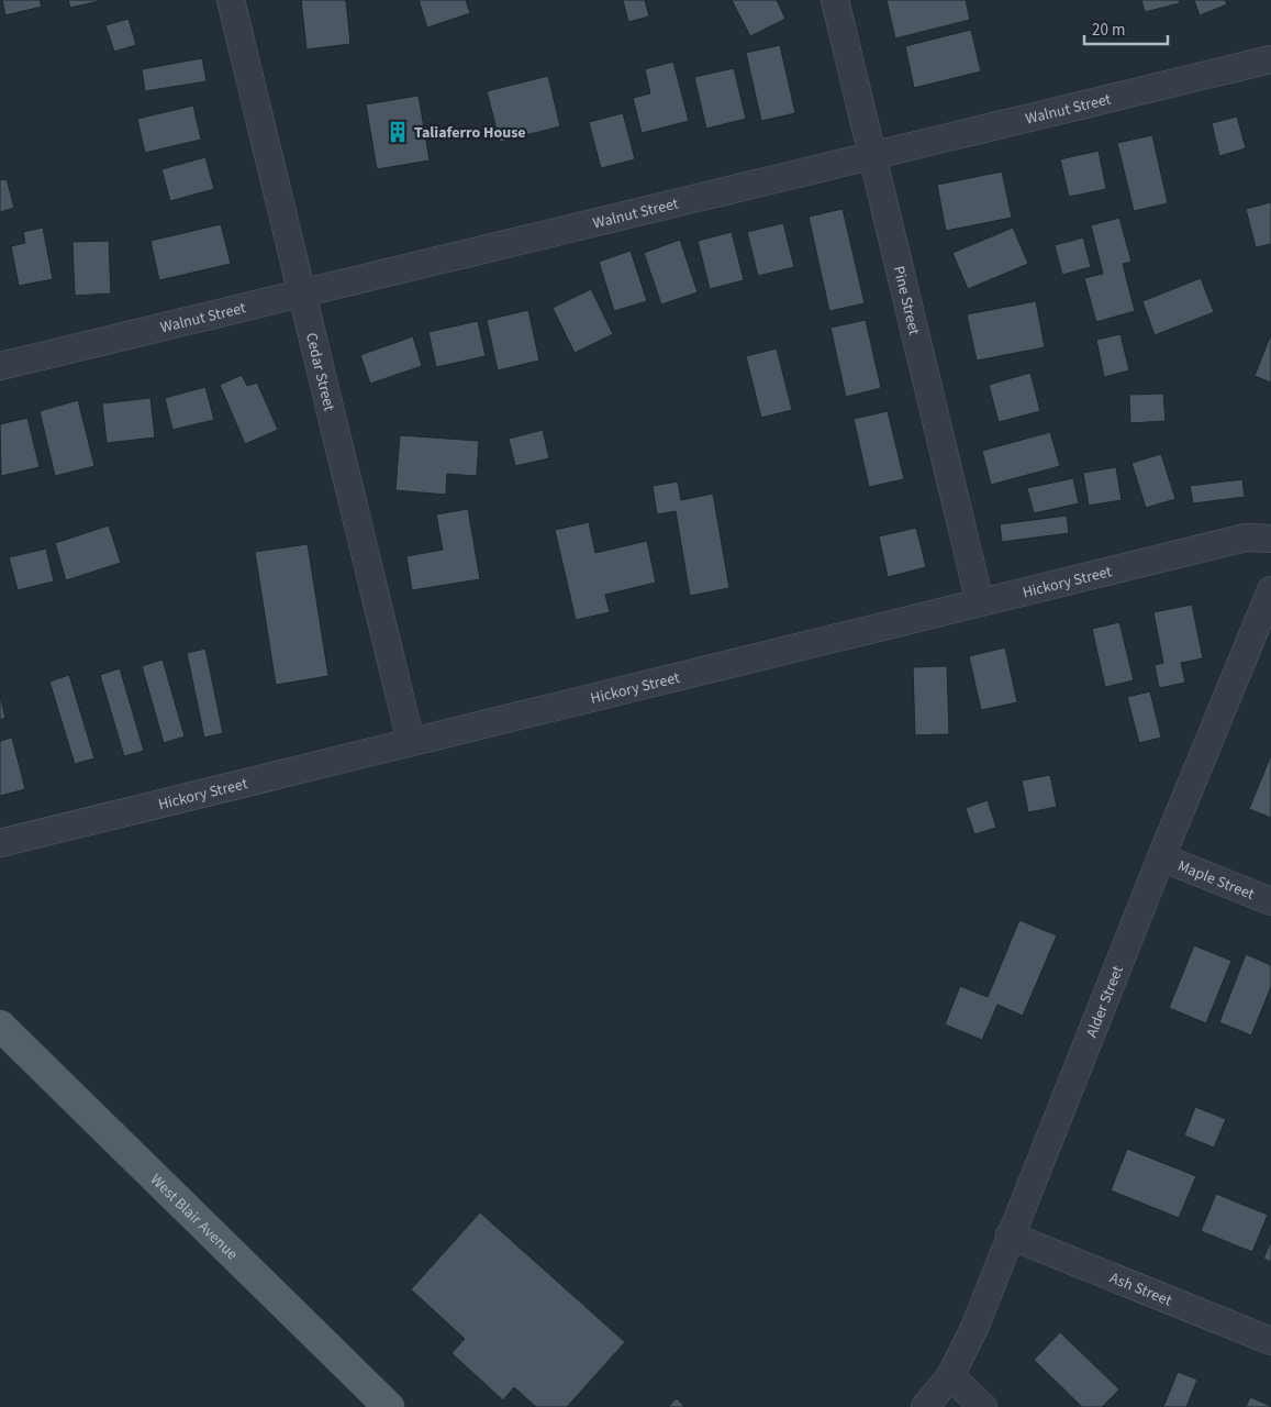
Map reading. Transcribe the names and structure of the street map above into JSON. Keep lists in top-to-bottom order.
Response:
{
  "streets": {
    "main road": ["West Blair Avenue"],
    "street": [
      "Walnut Street",
      "Pine Street",
      "Cedar Street",
      "Hickory Street",
      "Maple Street",
      "Alder Street",
      "Ash Street"
    ]
  },
  "crossings": [
    ["Walnut Street", "Pine Street"],
    ["Walnut Street", "Cedar Street"],
    ["Pine Street", "Hickory Street"],
    ["Cedar Street", "Hickory Street"],
    ["Maple Street", "Alder Street"],
    ["Alder Street", "Ash Street"]
  ],
  "places": {
    "building": ["Taliaferro House"]
  },
  "scale_bar": "20 m"
}
